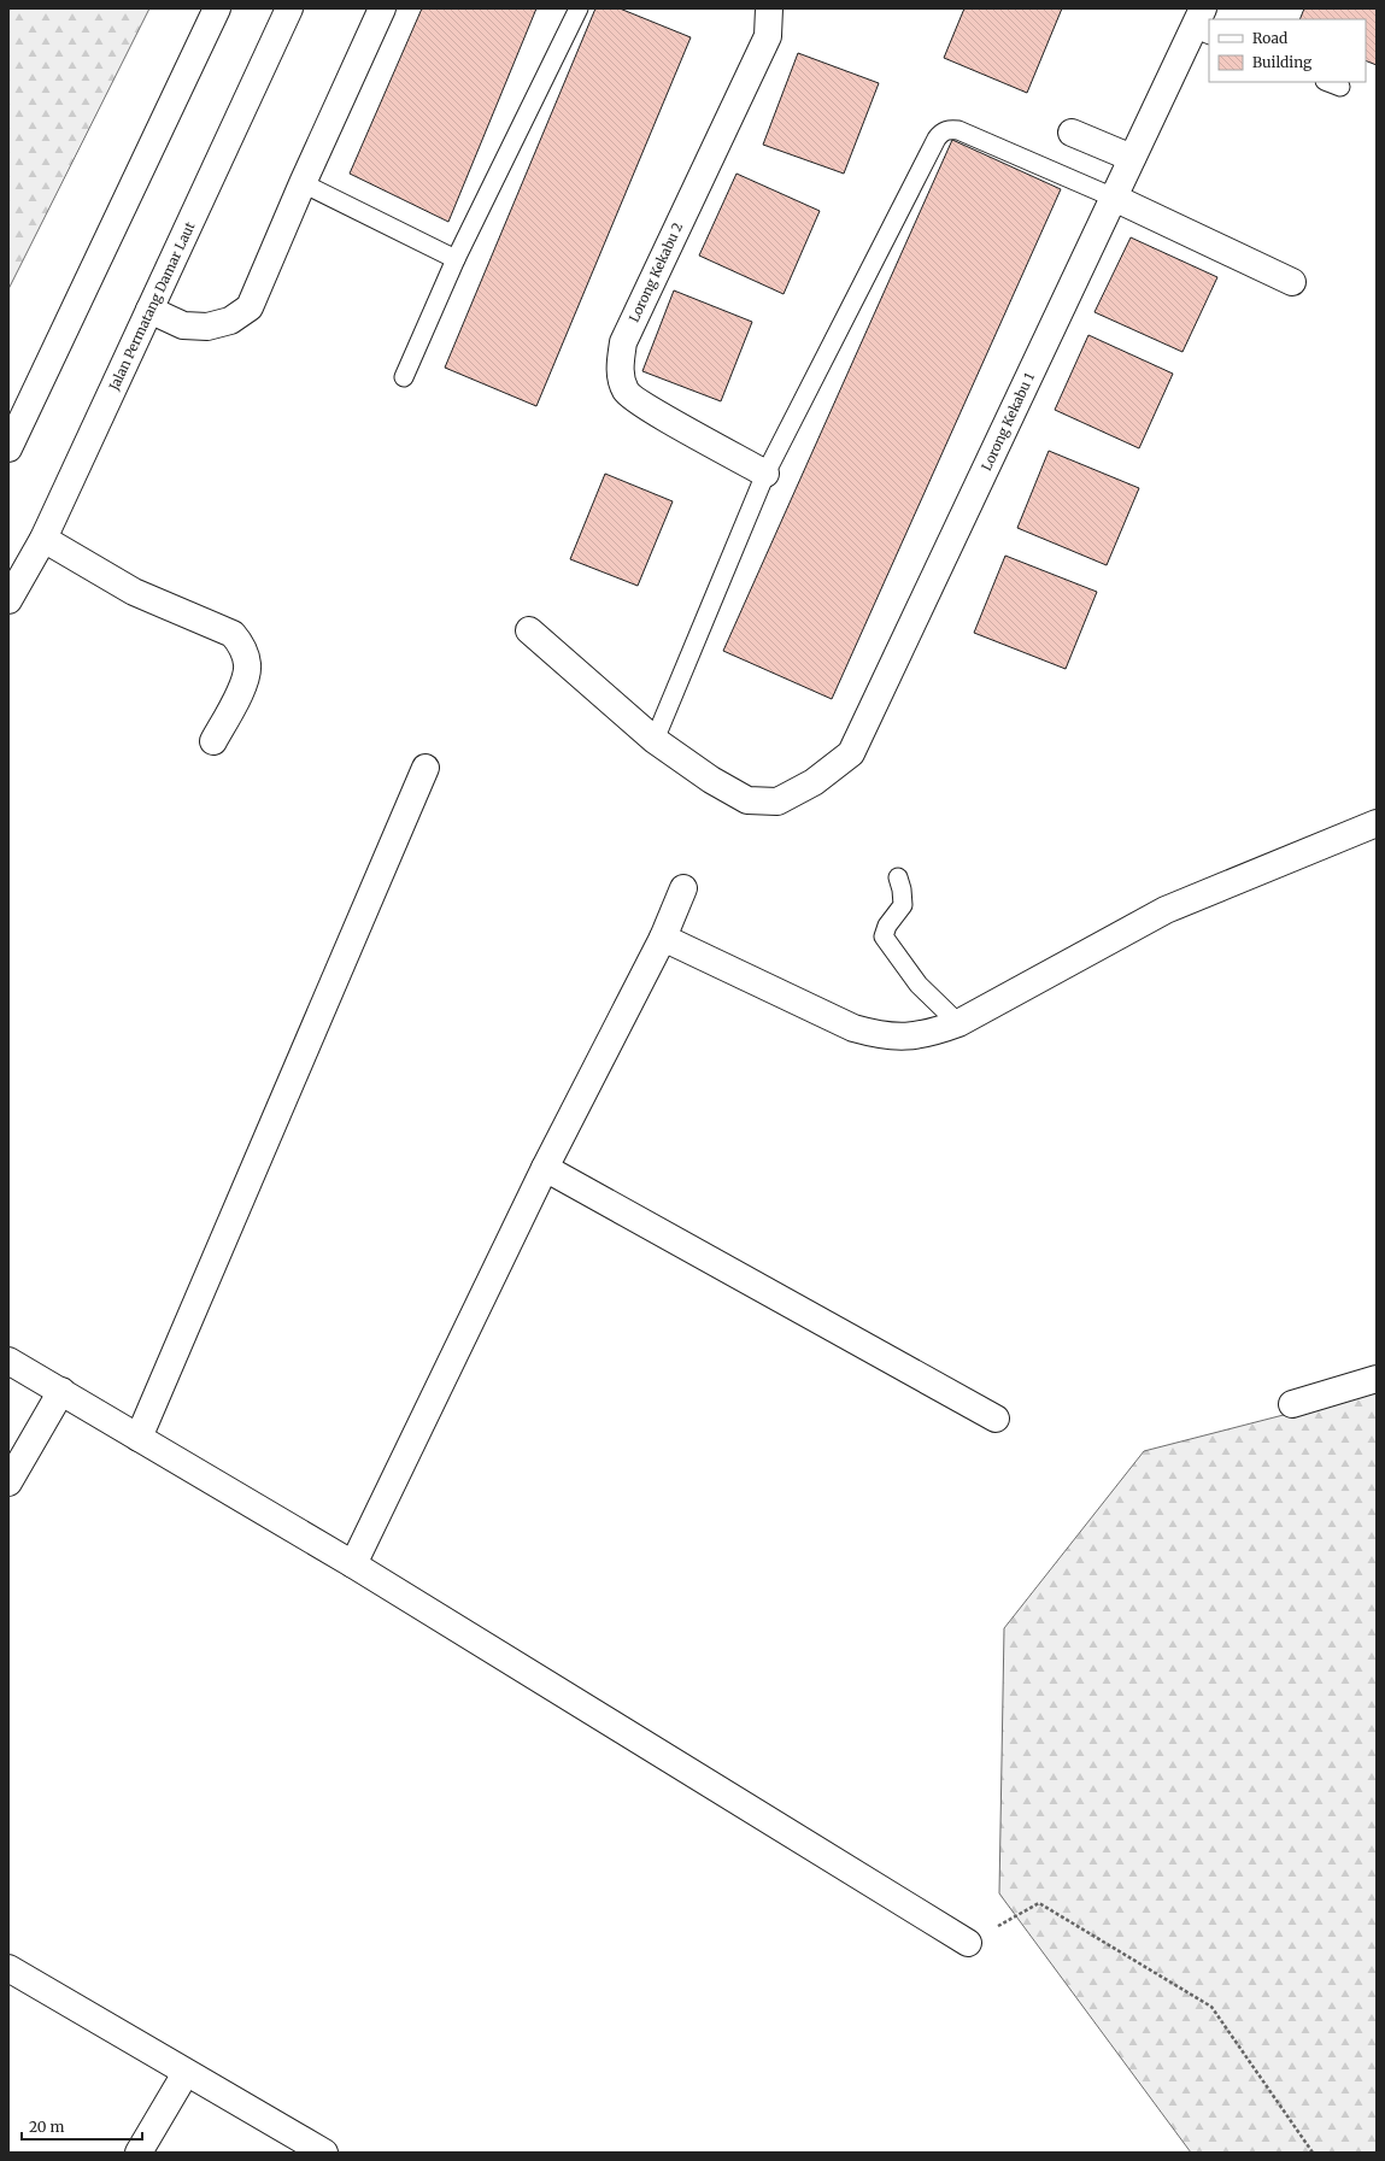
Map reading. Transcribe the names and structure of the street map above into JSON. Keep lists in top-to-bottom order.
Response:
{
  "streets": {
    "main road": ["Lorong Kekabu 2", "Jalan Permatang Damar Laut", "Lorong Kekabu 1"]
  },
  "legend": ["Road", "Building"],
  "scale_bar": "20 m"
}
